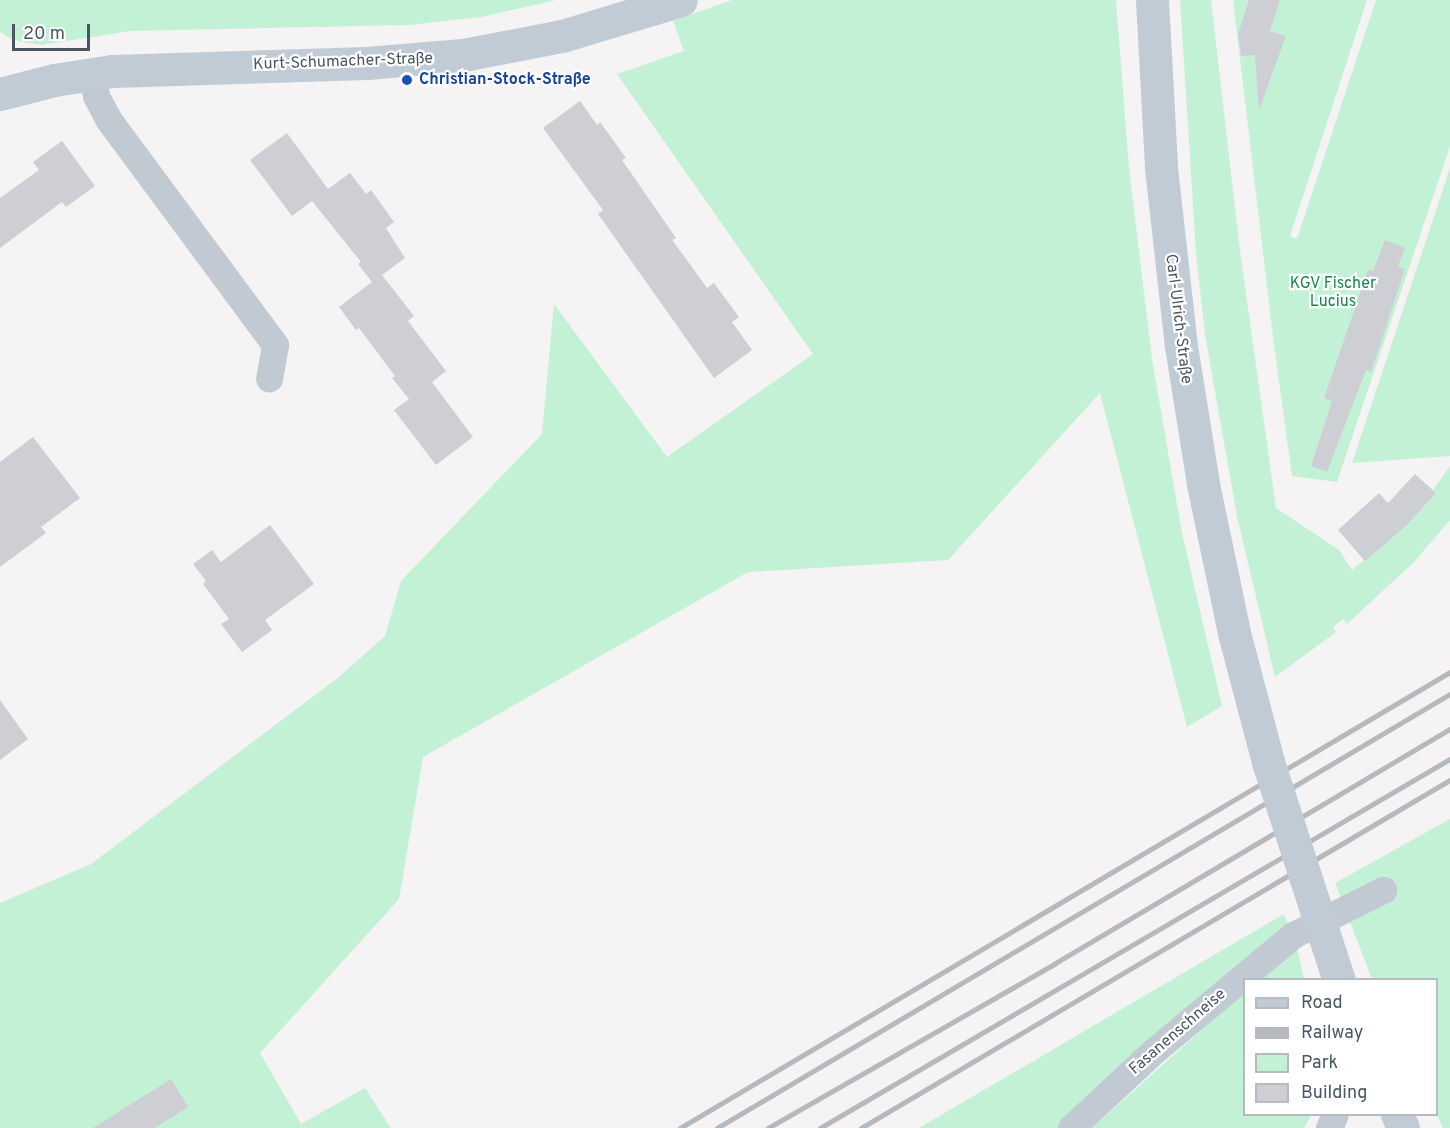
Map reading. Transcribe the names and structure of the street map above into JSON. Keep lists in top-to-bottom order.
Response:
{
  "streets": {
    "main road": ["Kurt-Schumacher-Straße", "Carl-Ulrich-Straße"],
    "street": ["Fasanenschneise"]
  },
  "parks": ["KGV Fischer Lucius"],
  "places": ["Christian-Stock-Straße"],
  "legend": [
    "Road",
    "Railway",
    "Park",
    "Building"
  ],
  "scale_bar": "20 m"
}
